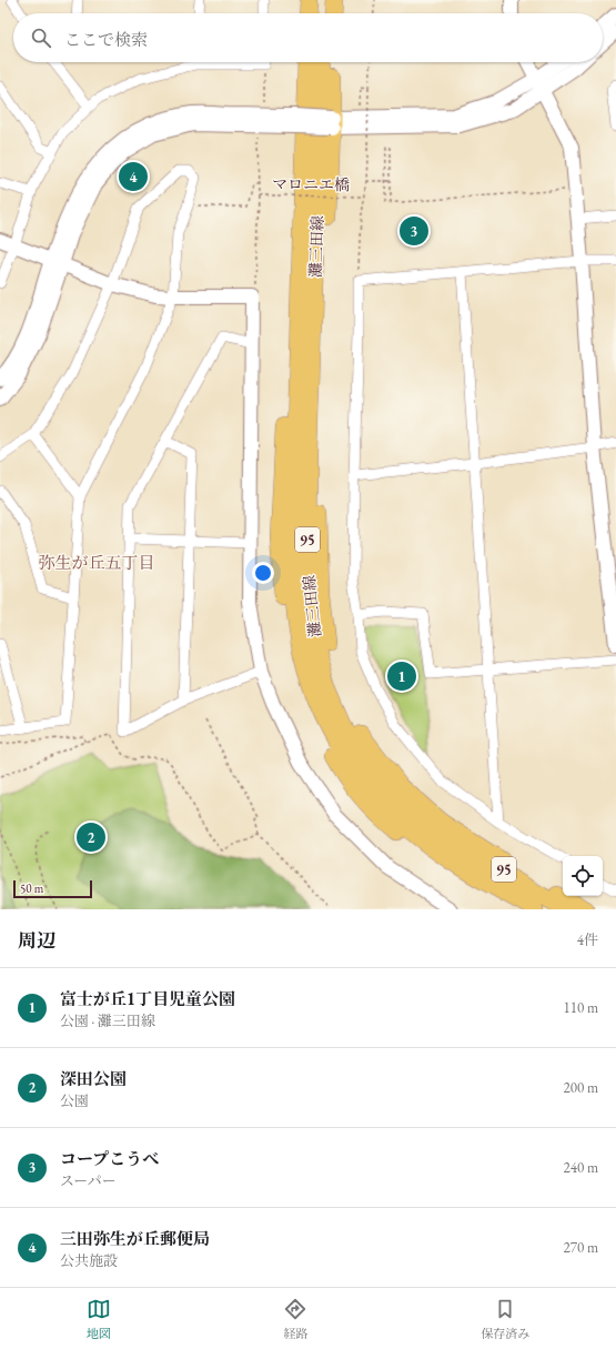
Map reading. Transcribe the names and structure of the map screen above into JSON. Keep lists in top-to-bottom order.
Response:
{
  "streets": {
    "main road": ["灘三田線", "95"],
    "path": ["マロニエ橋"]
  },
  "crossings": [
    ["灘三田線", "95"]
  ],
  "districts": ["弥生が丘五丁目"],
  "scale_bar": "50 m",
  "page": {
    "search": "ここで検索",
    "pins": [
      "4",
      "3",
      "1",
      "2"
    ],
    "scale": "50 m",
    "heading": ["周辺", "4件"],
    "list": [
      {
        "mark": "1",
        "name": "富士が丘1丁目児童公園",
        "note": "公園 · 灘三田線",
        "value": "110 m"
      },
      {
        "mark": "2",
        "name": "深田公園",
        "note": "公園",
        "value": "200 m"
      },
      {
        "mark": "3",
        "name": "コープこうべ",
        "note": "スーパー",
        "value": "240 m"
      },
      {
        "mark": "4",
        "name": "三田弥生が丘郵便局",
        "note": "公共施設",
        "value": "270 m"
      }
    ],
    "nav": ["地図", "経路", "保存済み"]
  }
}
